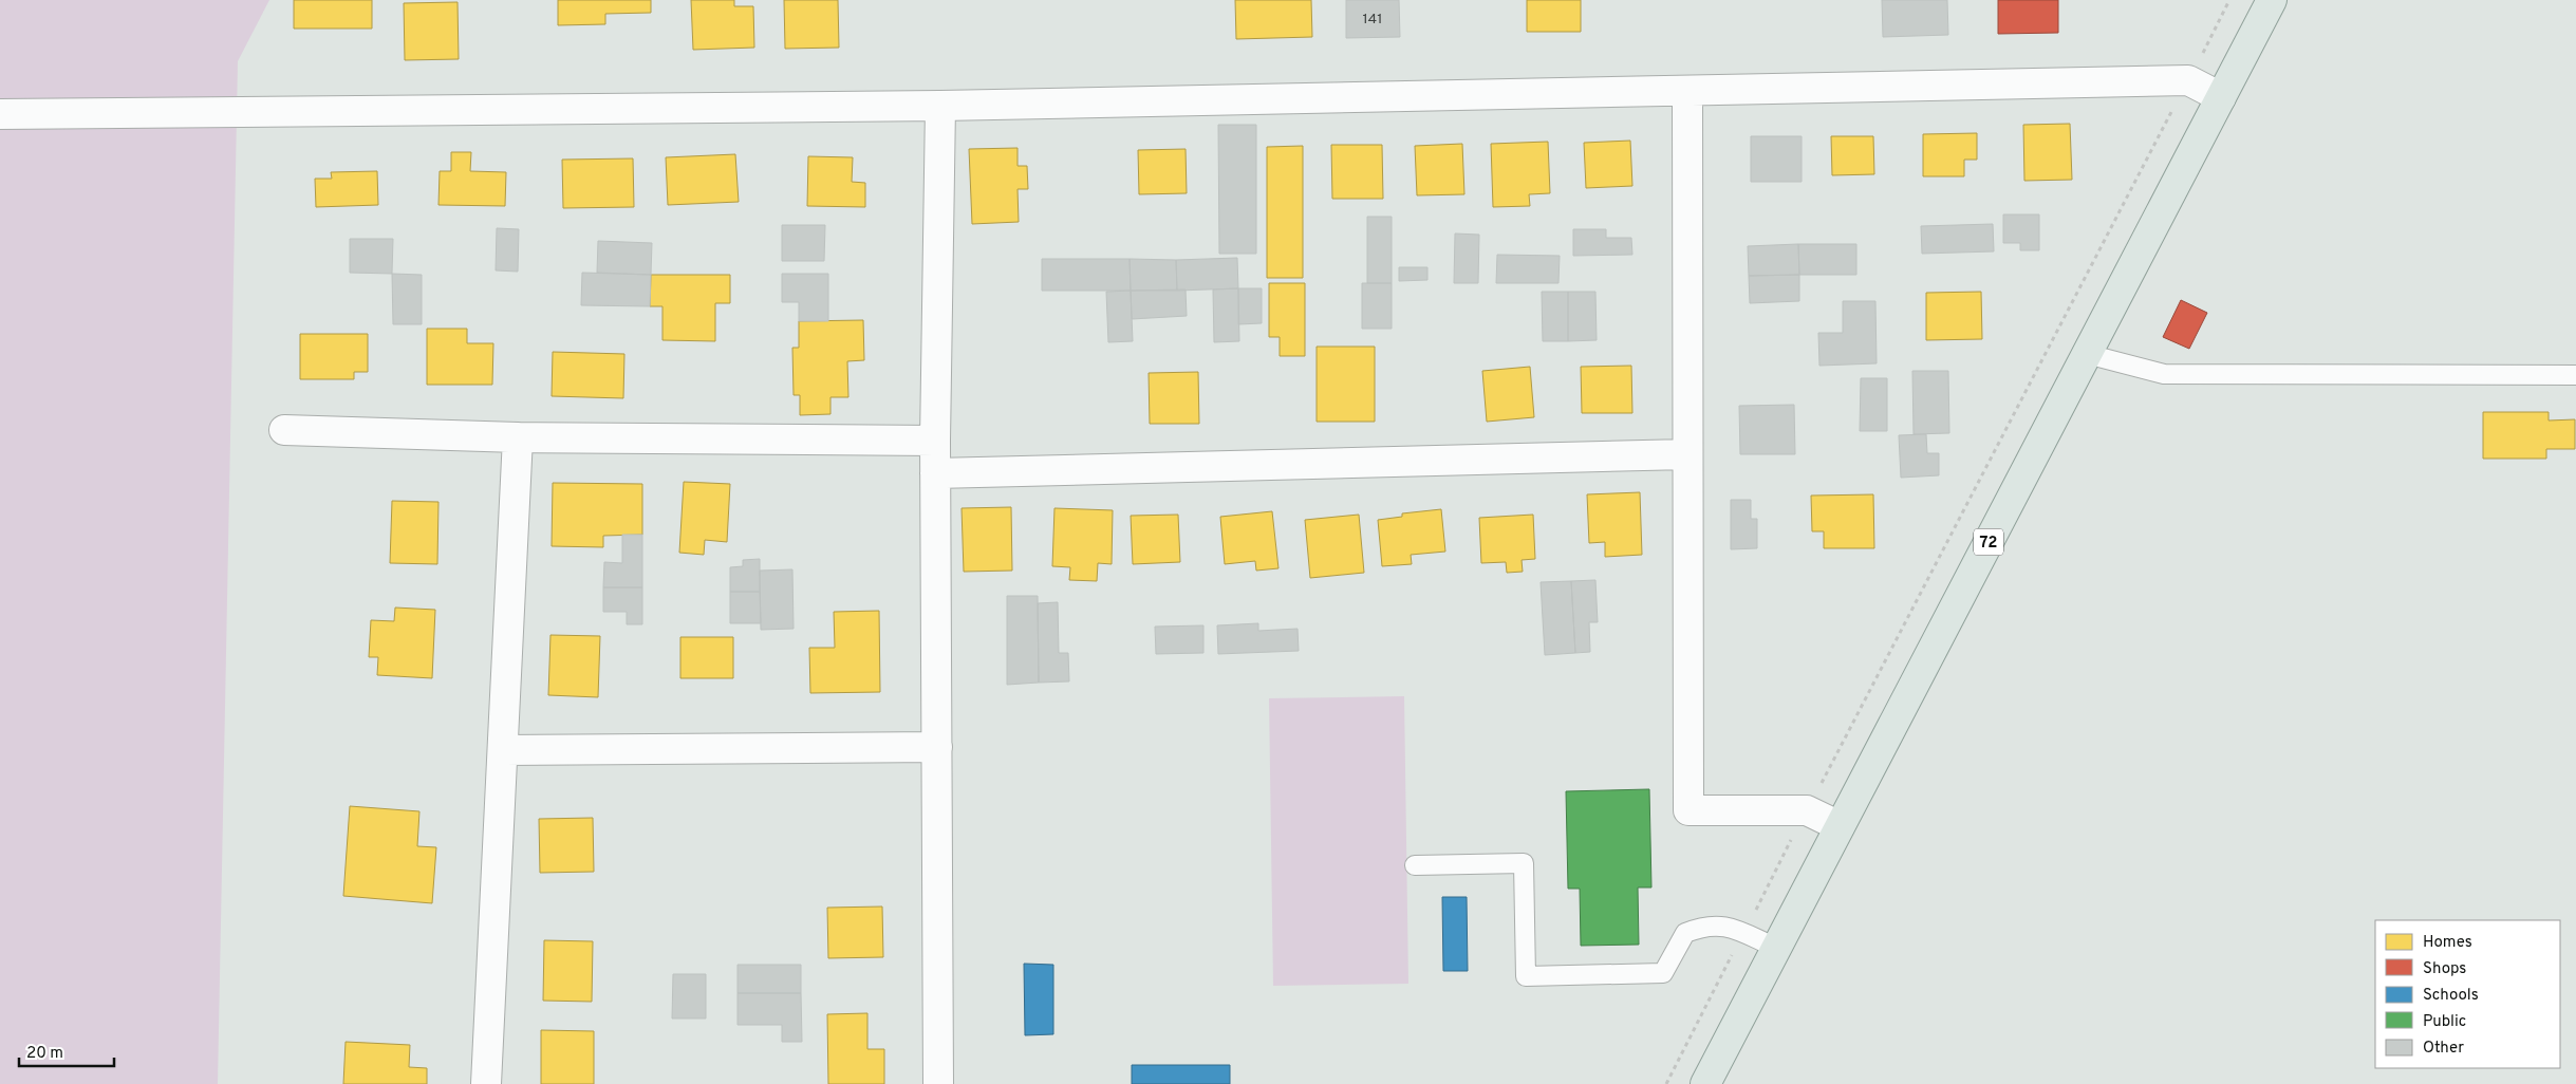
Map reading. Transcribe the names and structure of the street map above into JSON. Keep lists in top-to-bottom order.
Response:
{
  "streets": {
    "main road": ["72"]
  },
  "house_numbers": ["141"],
  "legend": [
    "Homes",
    "Shops",
    "Schools",
    "Public",
    "Other"
  ],
  "scale_bar": "20 m"
}
